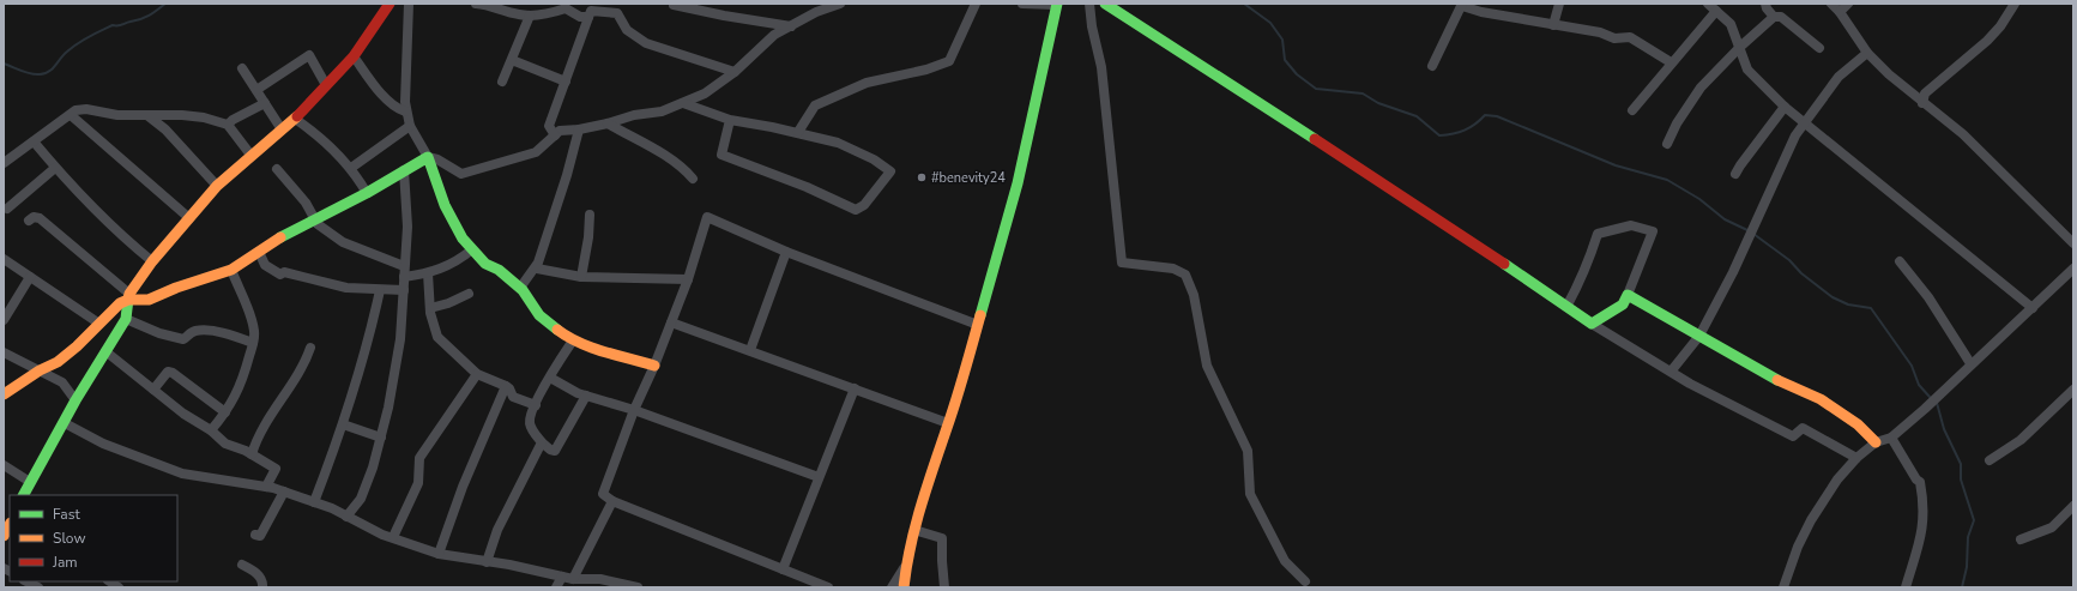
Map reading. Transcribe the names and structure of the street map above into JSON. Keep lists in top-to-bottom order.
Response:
{
  "places": ["#benevity24"],
  "legend": ["Fast", "Slow", "Jam"]
}
